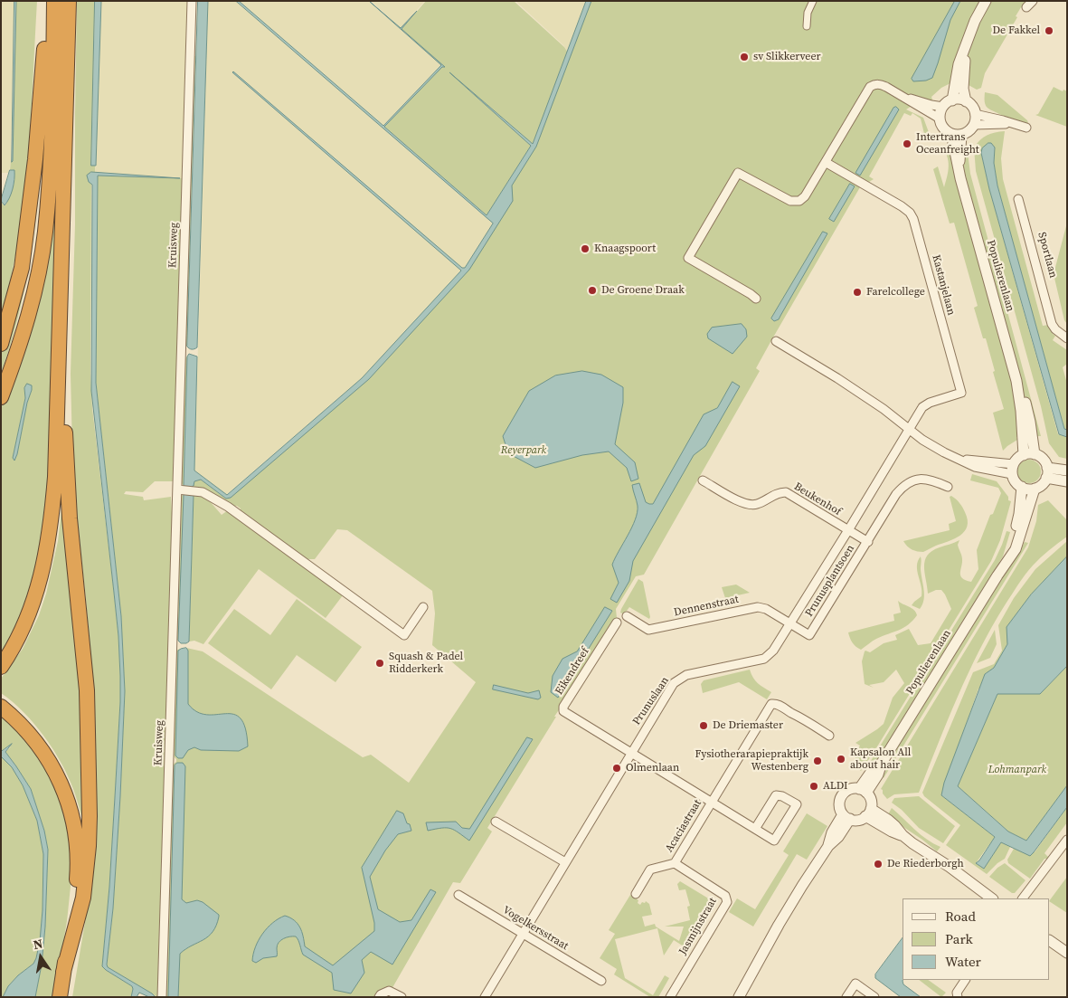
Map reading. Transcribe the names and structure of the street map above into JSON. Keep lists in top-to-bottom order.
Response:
{
  "streets": {
    "street": [
      "Kruisweg",
      "Sportlaan",
      "Populierenlaan",
      "Kastanjelaan",
      "Beukenhof",
      "Prunusplantsoen",
      "Dennenstraat",
      "Eikendreef",
      "Prunuslaan",
      "Acaciastraat",
      "Jasmijnstraat",
      "Vogelkersstraat"
    ]
  },
  "crossings": [
    ["Kastanjelaan", "Prunuslaan"],
    ["Beukenhof", "Prunusplantsoen"],
    ["Beukenhof", "Prunuslaan"],
    ["Prunusplantsoen", "Dennenstraat"],
    ["Prunusplantsoen", "Prunuslaan"],
    ["Dennenstraat", "Prunuslaan"],
    ["Eikendreef", "Prunuslaan"],
    ["Prunuslaan", "Vogelkersstraat"],
    ["Acaciastraat", "Jasmijnstraat"]
  ],
  "parks": ["Reyerpark", "Lohmanpark"],
  "places": [
    "De Fakkel",
    "sv Slikkerveer",
    "Intertrans Oceanfreight",
    "Knaagspoort",
    "De Groene Draak",
    "Farelcollege",
    "Squash & Padel Ridderkerk",
    "De Driemaster",
    "Kapsalon All about hair",
    "Fysiotherarapiepraktijk Westenberg",
    "Olmenlaan",
    "ALDI",
    "De Riederborgh"
  ],
  "legend": ["Road", "Park", "Water"],
  "north": "top"
}
